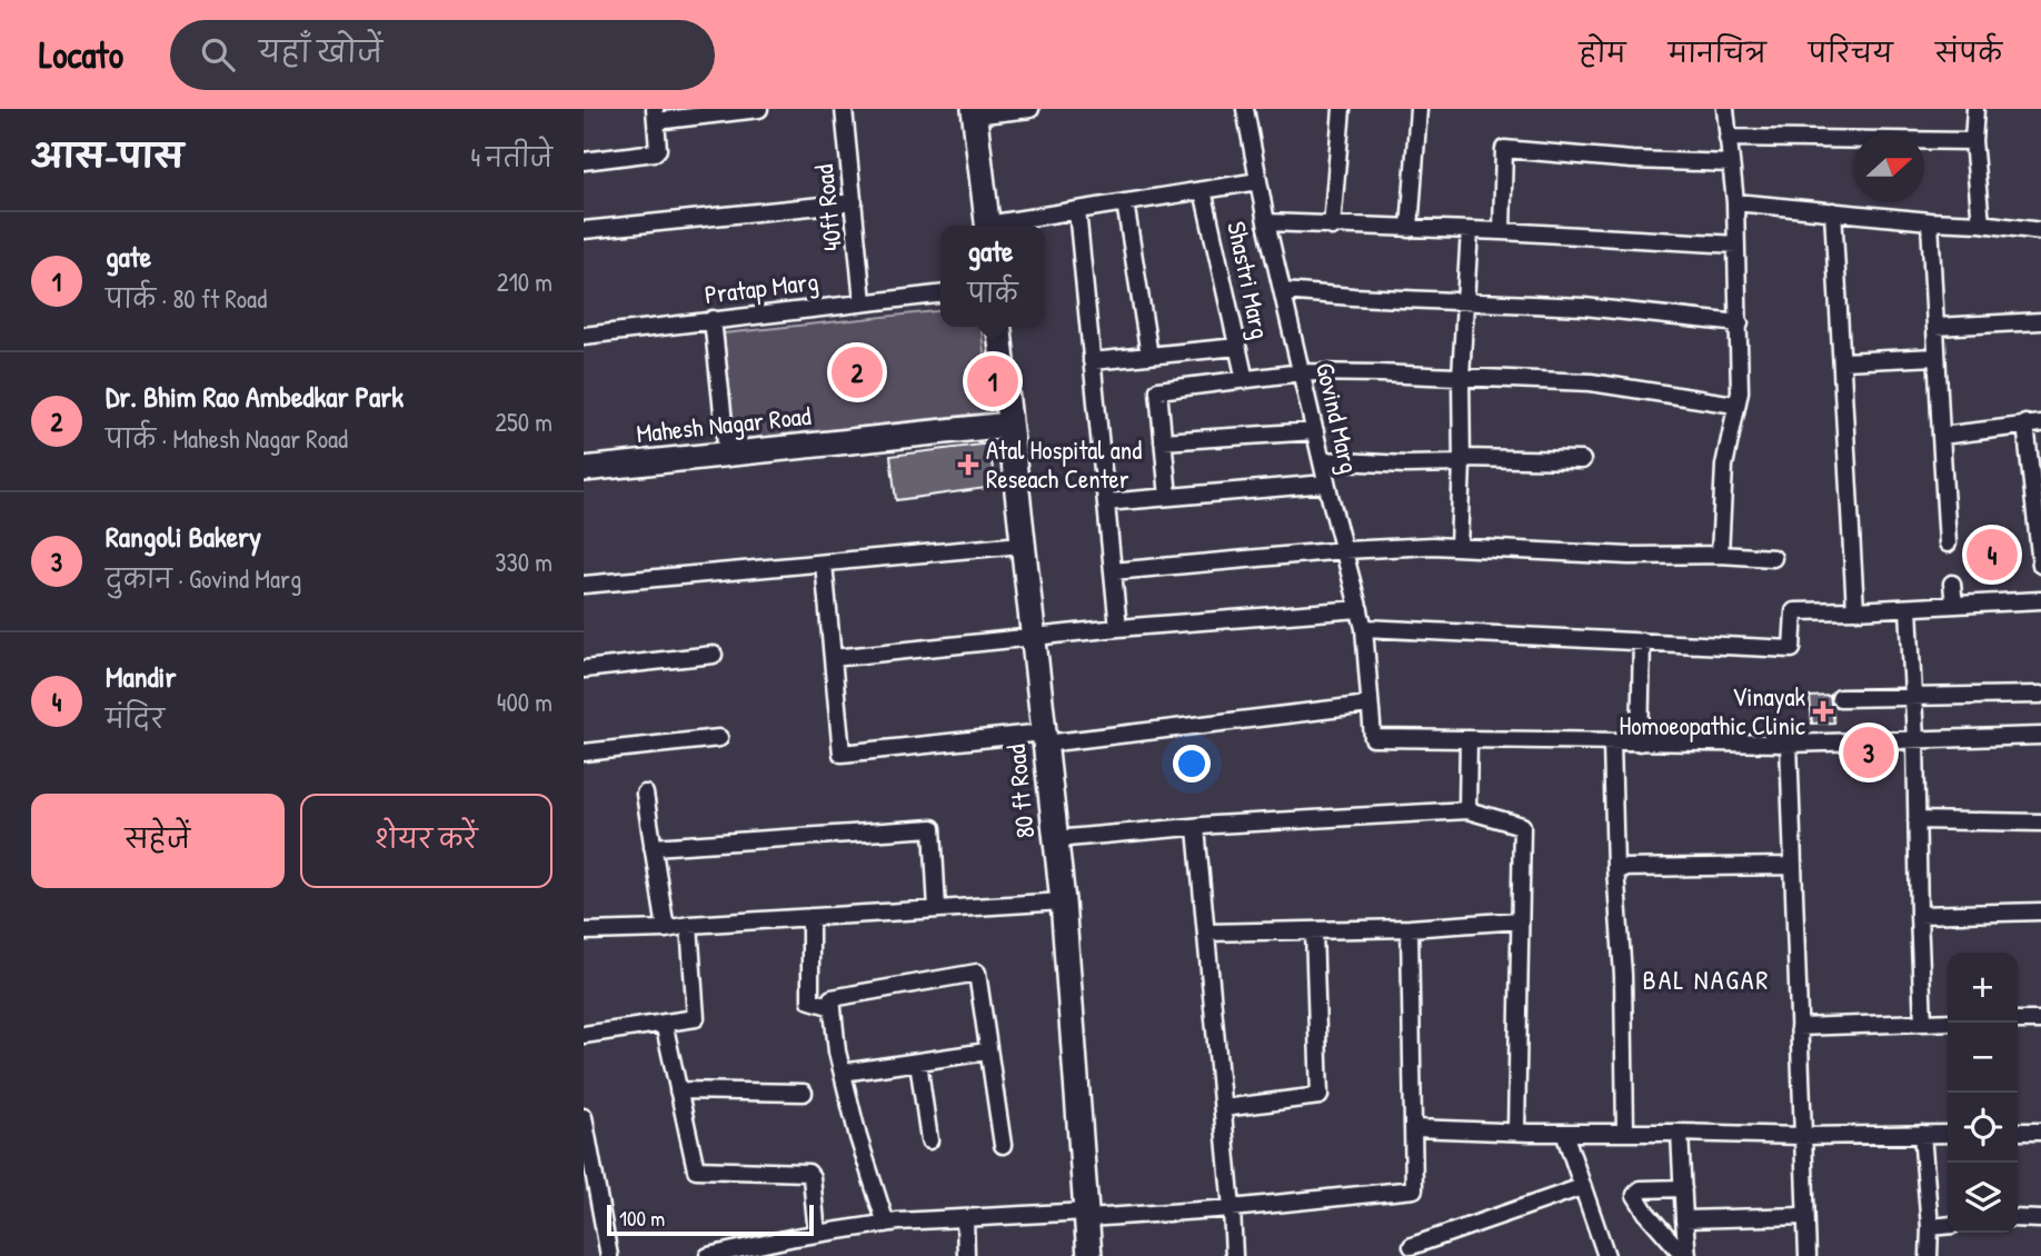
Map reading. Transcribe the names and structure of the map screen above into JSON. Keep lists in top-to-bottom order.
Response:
{
  "streets": {
    "street": [
      "40ft Road",
      "Shastri Marg",
      "Pratap Marg",
      "Govind Marg",
      "Mahesh Nagar Road",
      "80 ft Road"
    ]
  },
  "crossings": [
    ["40ft Road", "Pratap Marg"],
    ["Mahesh Nagar Road", "80 ft Road"]
  ],
  "districts": ["BAL NAGAR"],
  "places": {
    "health": ["Atal Hospital and Reseach Center", "Vinayak Homoeopathic Clinic"]
  },
  "scale_bar": "100 m",
  "north": "right",
  "page": {
    "header": "Locato",
    "search": "यहाँ खोजें",
    "nav": [
      "होम",
      "मानचित्र",
      "परिचय",
      "संपर्क"
    ],
    "heading": ["आस-पास", "4 नतीजे"],
    "list": [
      {
        "mark": "1",
        "name": "gate",
        "note": "पार्क · 80 ft Road",
        "value": "210 m"
      },
      {
        "mark": "2",
        "name": "Dr. Bhim Rao Ambedkar Park",
        "note": "पार्क · Mahesh Nagar Road",
        "value": "250 m"
      },
      {
        "mark": "3",
        "name": "Rangoli Bakery",
        "note": "दुकान · Govind Marg",
        "value": "330 m"
      },
      {
        "mark": "4",
        "name": "Mandir",
        "note": "मंदिर",
        "value": "400 m"
      }
    ],
    "popup": ["gate", "पार्क"],
    "pins": [
      "2",
      "1",
      "4",
      "3"
    ],
    "buttons": ["सहेजें", "शेयर करें"],
    "map_buttons": ["+", "−"],
    "scale": "100 m"
  }
}
